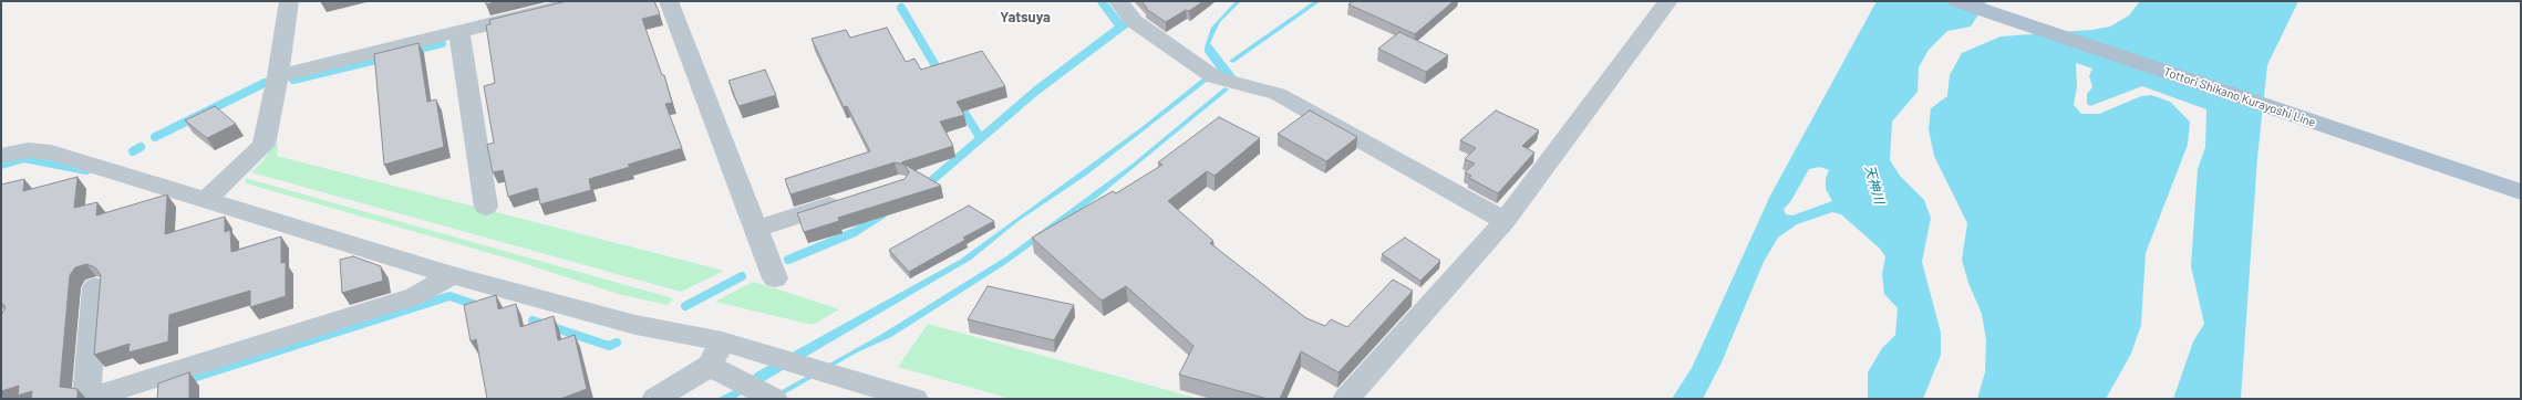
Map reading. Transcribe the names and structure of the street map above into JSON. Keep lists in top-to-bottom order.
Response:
{
  "streets": {
    "main road": ["Tottori Shikano Kurayoshi Line"]
  },
  "districts": ["Yatsuya"],
  "water": ["天神川"]
}
